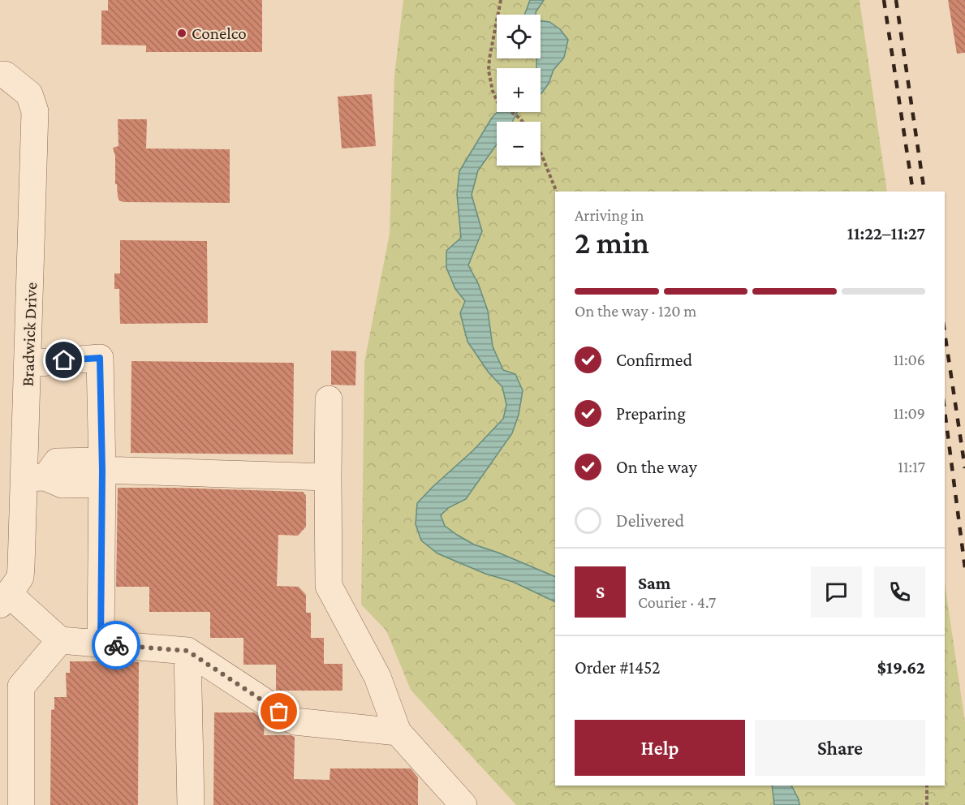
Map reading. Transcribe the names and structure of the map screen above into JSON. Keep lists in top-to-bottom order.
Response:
{
  "streets": {
    "street": ["Bradwick Drive"]
  },
  "places": ["Conelco"],
  "page": {
    "map_buttons": ["+", "−"],
    "heading": ["2 min", "Arriving in", "11:22–11:27"],
    "panel": [
      "Sam",
      "Courier · 4.7",
      "Order #1452",
      "$19.62"
    ],
    "bar": "On the way · 120 m",
    "list": [
      ["Confirmed", "11:06"],
      ["Preparing", "11:09"],
      ["On the way", "11:17"],
      "Delivered"
    ],
    "round": "S",
    "buttons": ["Help", "Share"]
  }
}
